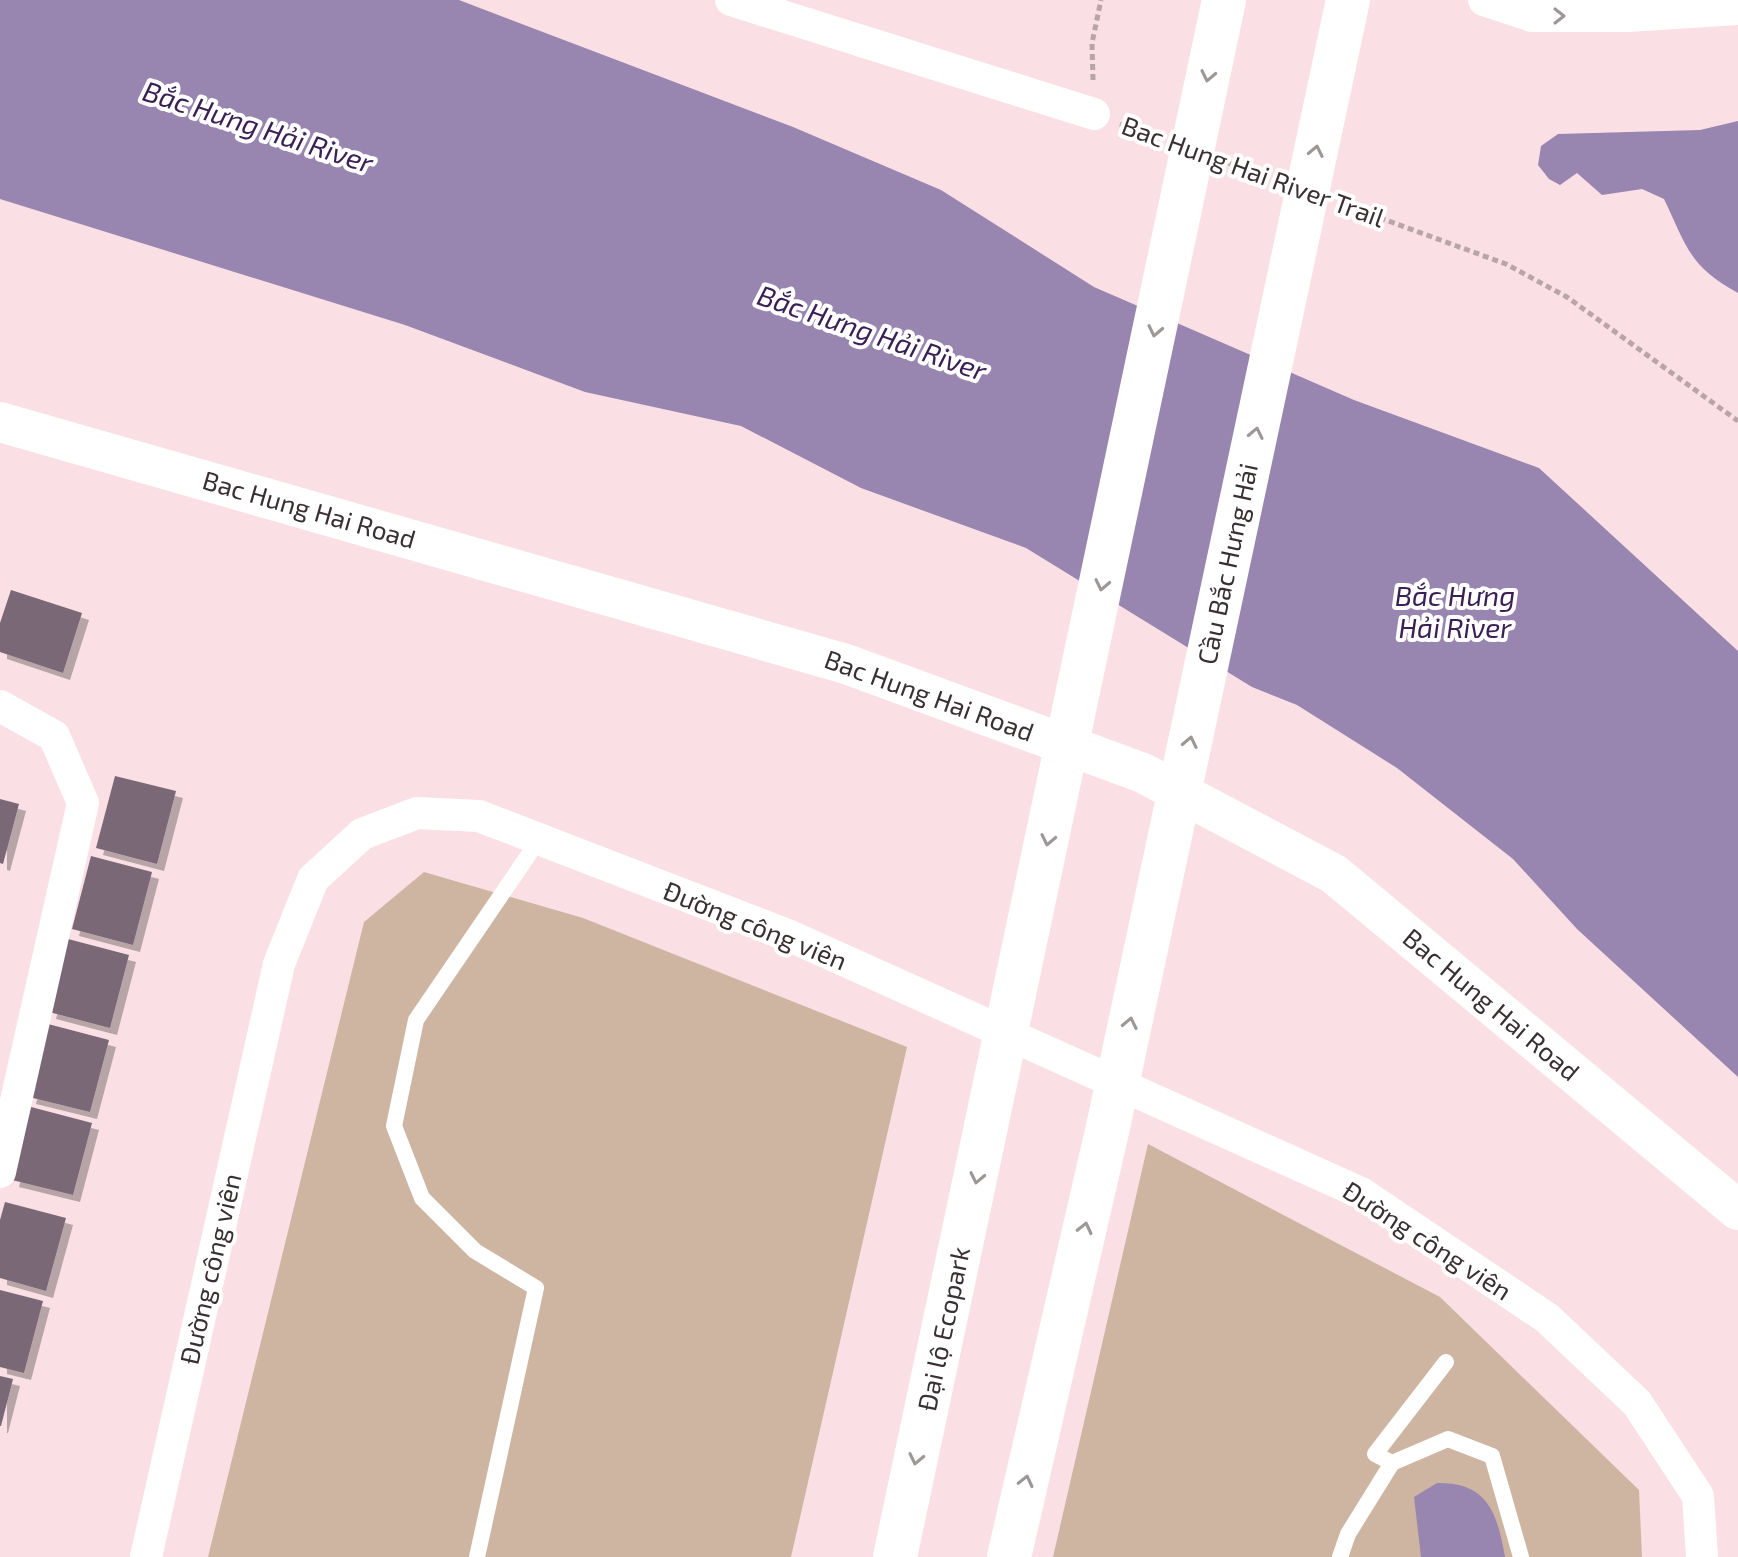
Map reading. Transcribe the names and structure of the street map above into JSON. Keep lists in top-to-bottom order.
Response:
{
  "streets": {
    "highway": ["Cầu Bắc Hưng Hải", "Đại lộ Ecopark"],
    "street": ["Bac Hung Hai River Trail", "Bac Hung Hai Road", "Đường công viên"]
  },
  "one_way": ["Cầu Bắc Hưng Hải", "Đại lộ Ecopark"],
  "water": ["Bắc Hưng Hải River"]
}
